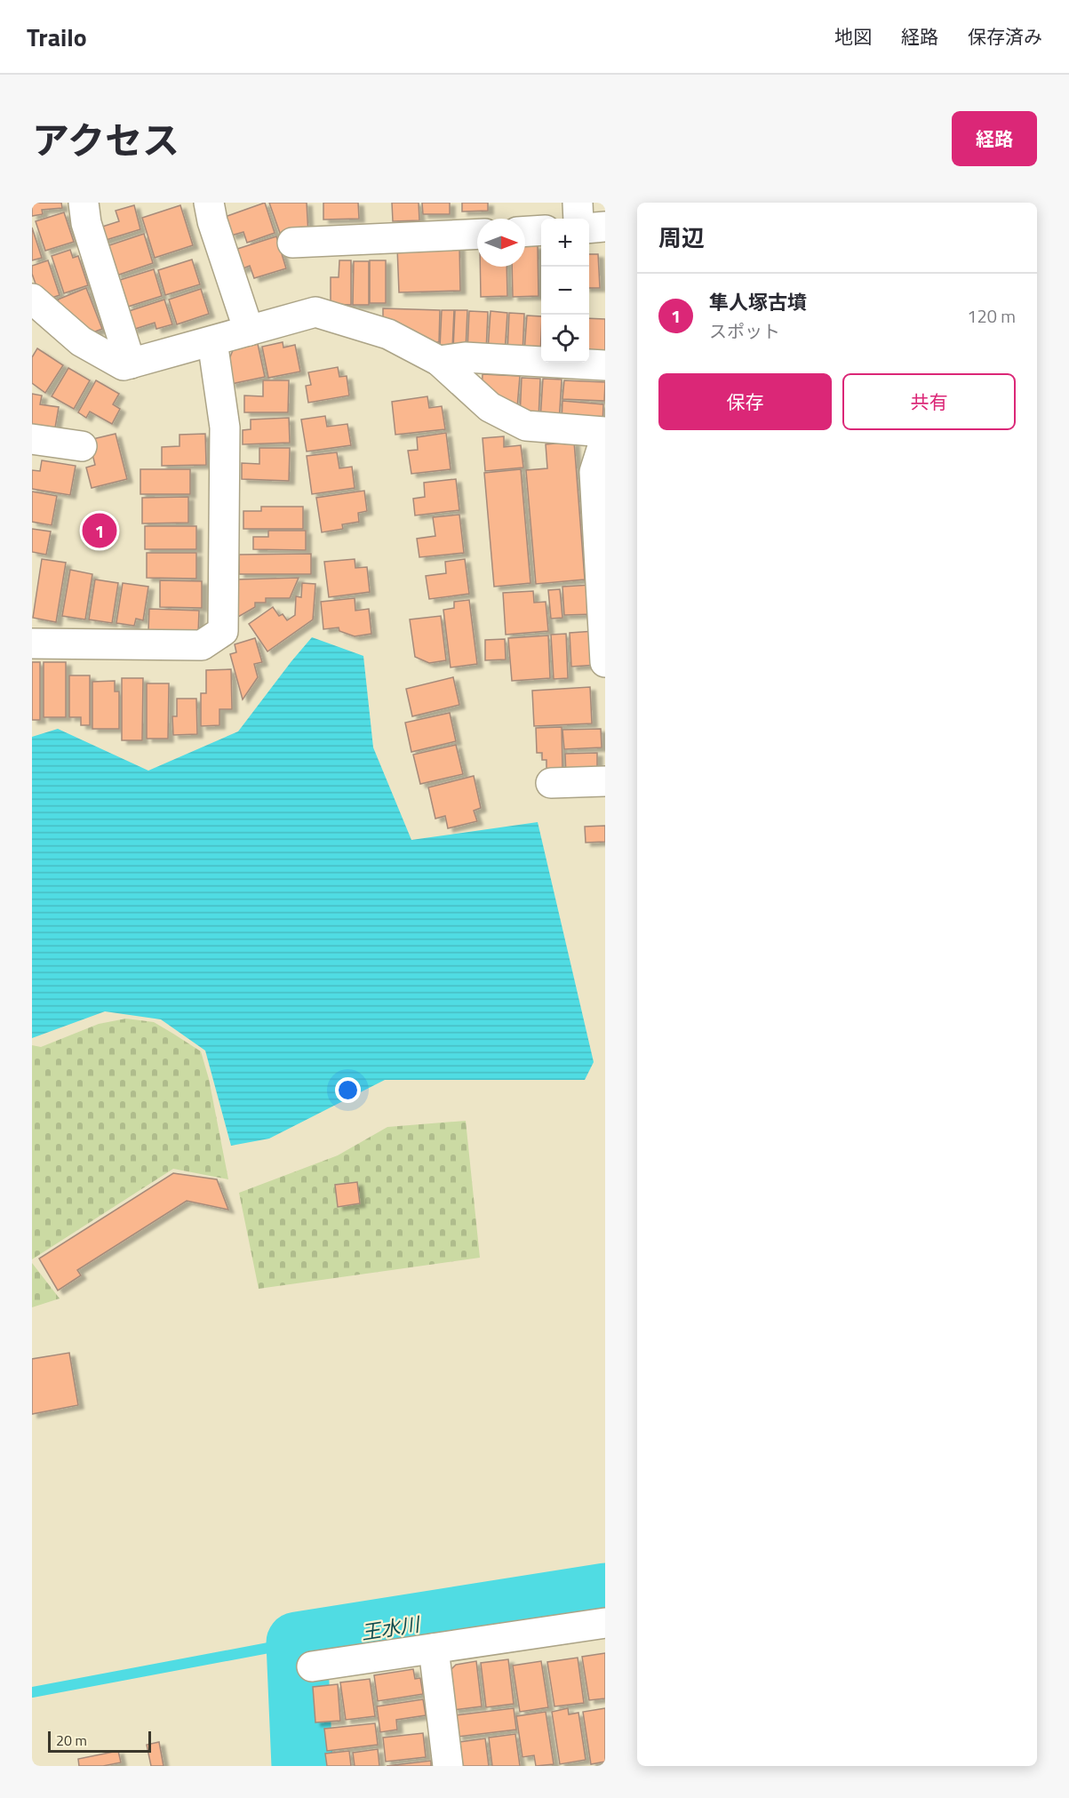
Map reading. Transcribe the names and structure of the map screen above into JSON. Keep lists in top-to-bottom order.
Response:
{
  "water": ["王水川"],
  "scale_bar": "20 m",
  "north": "right",
  "page": {
    "header": "Trailo",
    "nav": ["地図", "経路", "保存済み"],
    "title": "アクセス",
    "buttons": [
      "経路",
      ["保存", "共有"]
    ],
    "heading": "周辺",
    "map_buttons": ["+", "−"],
    "list": [
      {
        "mark": "1",
        "name": "隼人塚古墳",
        "note": "スポット",
        "value": "120 m"
      }
    ],
    "pins": "1",
    "scale": "20 m"
  }
}
